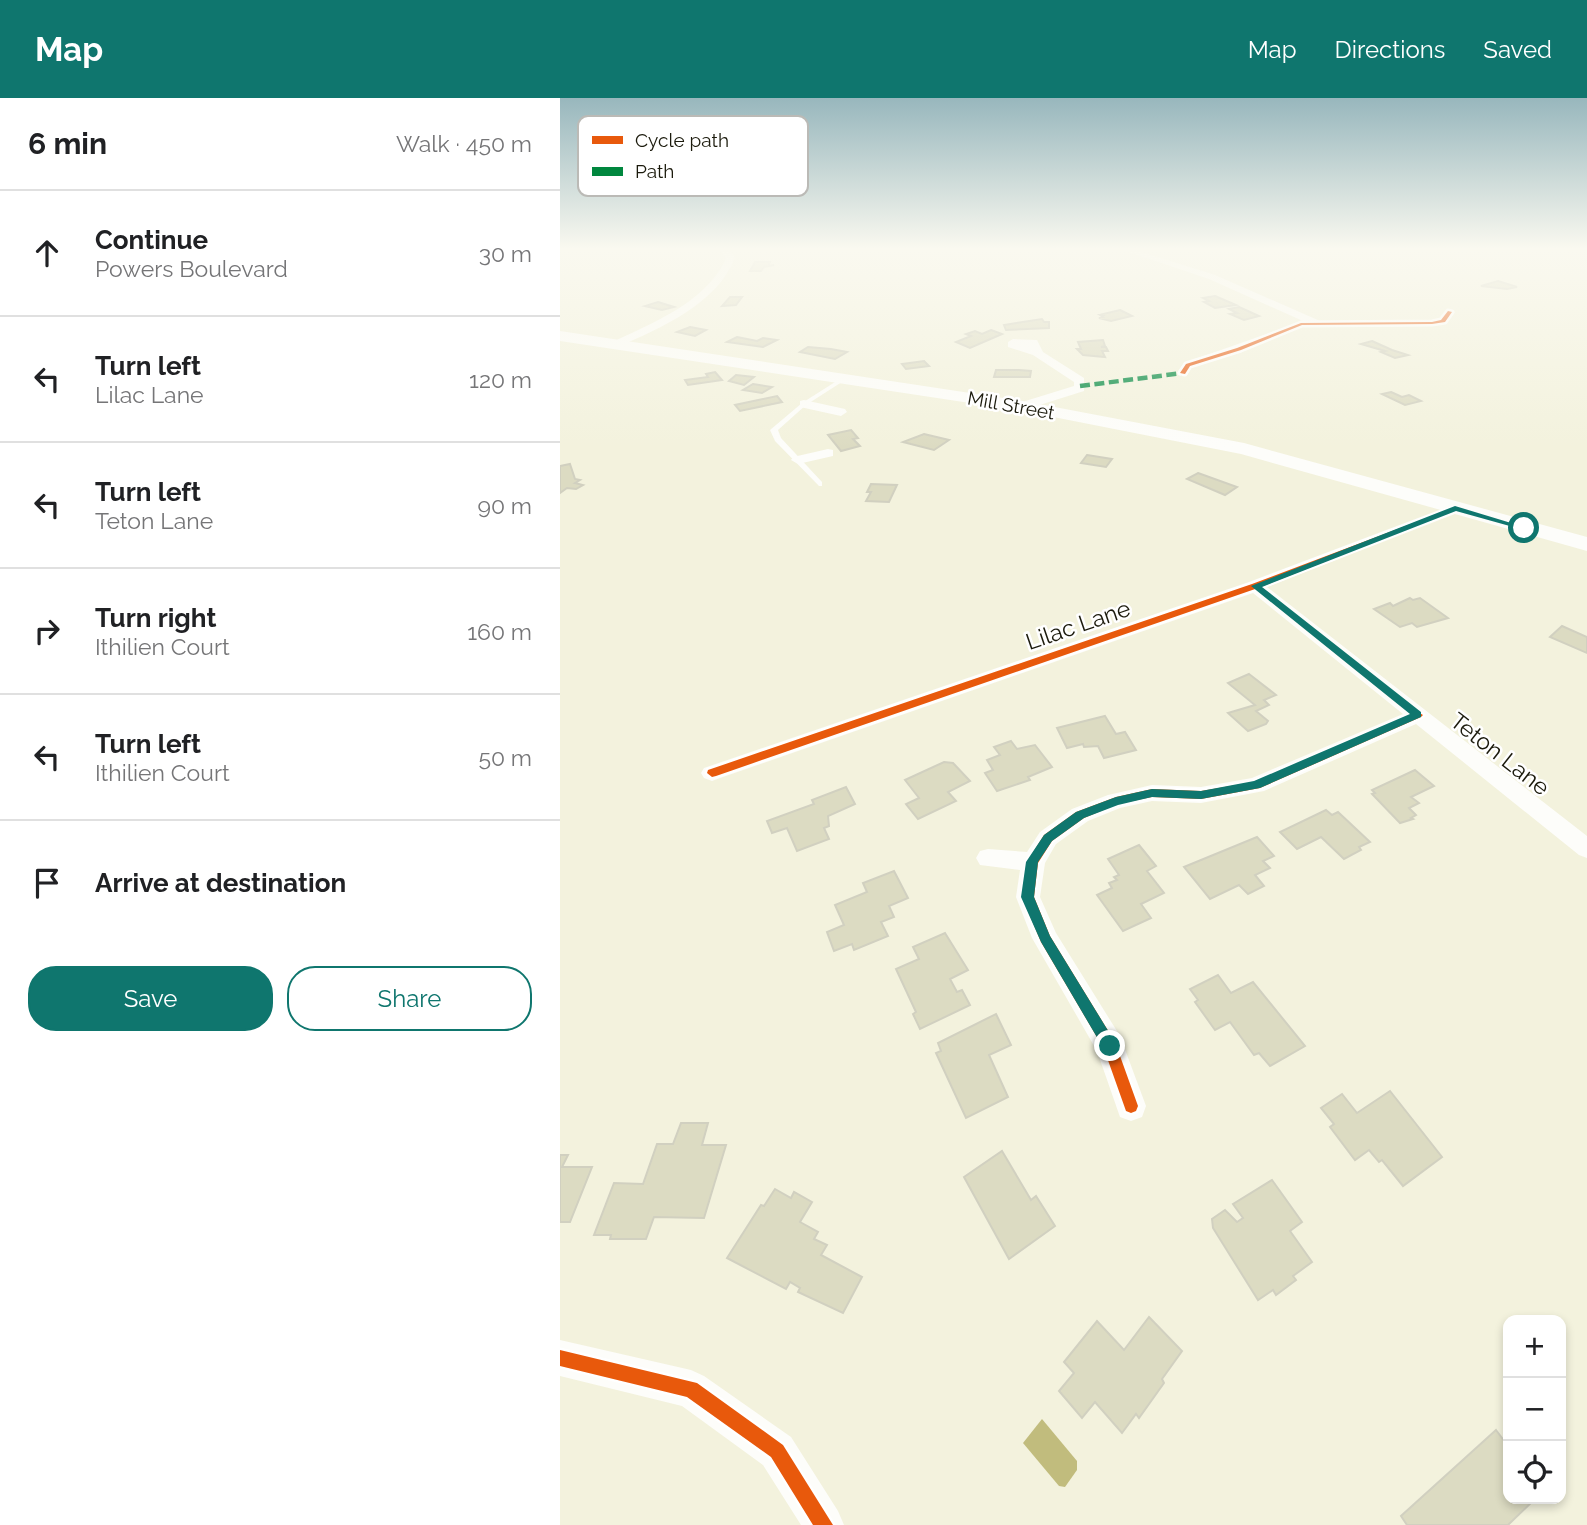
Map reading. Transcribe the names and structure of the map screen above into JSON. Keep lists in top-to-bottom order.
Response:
{
  "streets": {
    "main road": ["Mill Street"],
    "street": ["Lilac Lane", "Teton Lane"]
  },
  "crossings": [
    ["Mill Street", "Lilac Lane"],
    ["Lilac Lane", "Teton Lane"]
  ],
  "legend": ["Cycle path", "Path"],
  "page": {
    "header": "Map",
    "nav": ["Map", "Directions", "Saved"],
    "heading": ["6 min", "Walk · 450 m"],
    "list": [
      ["Continue", "Powers Boulevard", "30 m"],
      ["Turn left", "Lilac Lane", "120 m"],
      ["Turn left", "Teton Lane", "90 m"],
      ["Turn right", "Ithilien Court", "160 m"],
      ["Turn left", "Ithilien Court", "50 m"],
      "Arrive at destination"
    ],
    "buttons": ["Save", "Share"],
    "map_buttons": ["+", "−"]
  }
}
